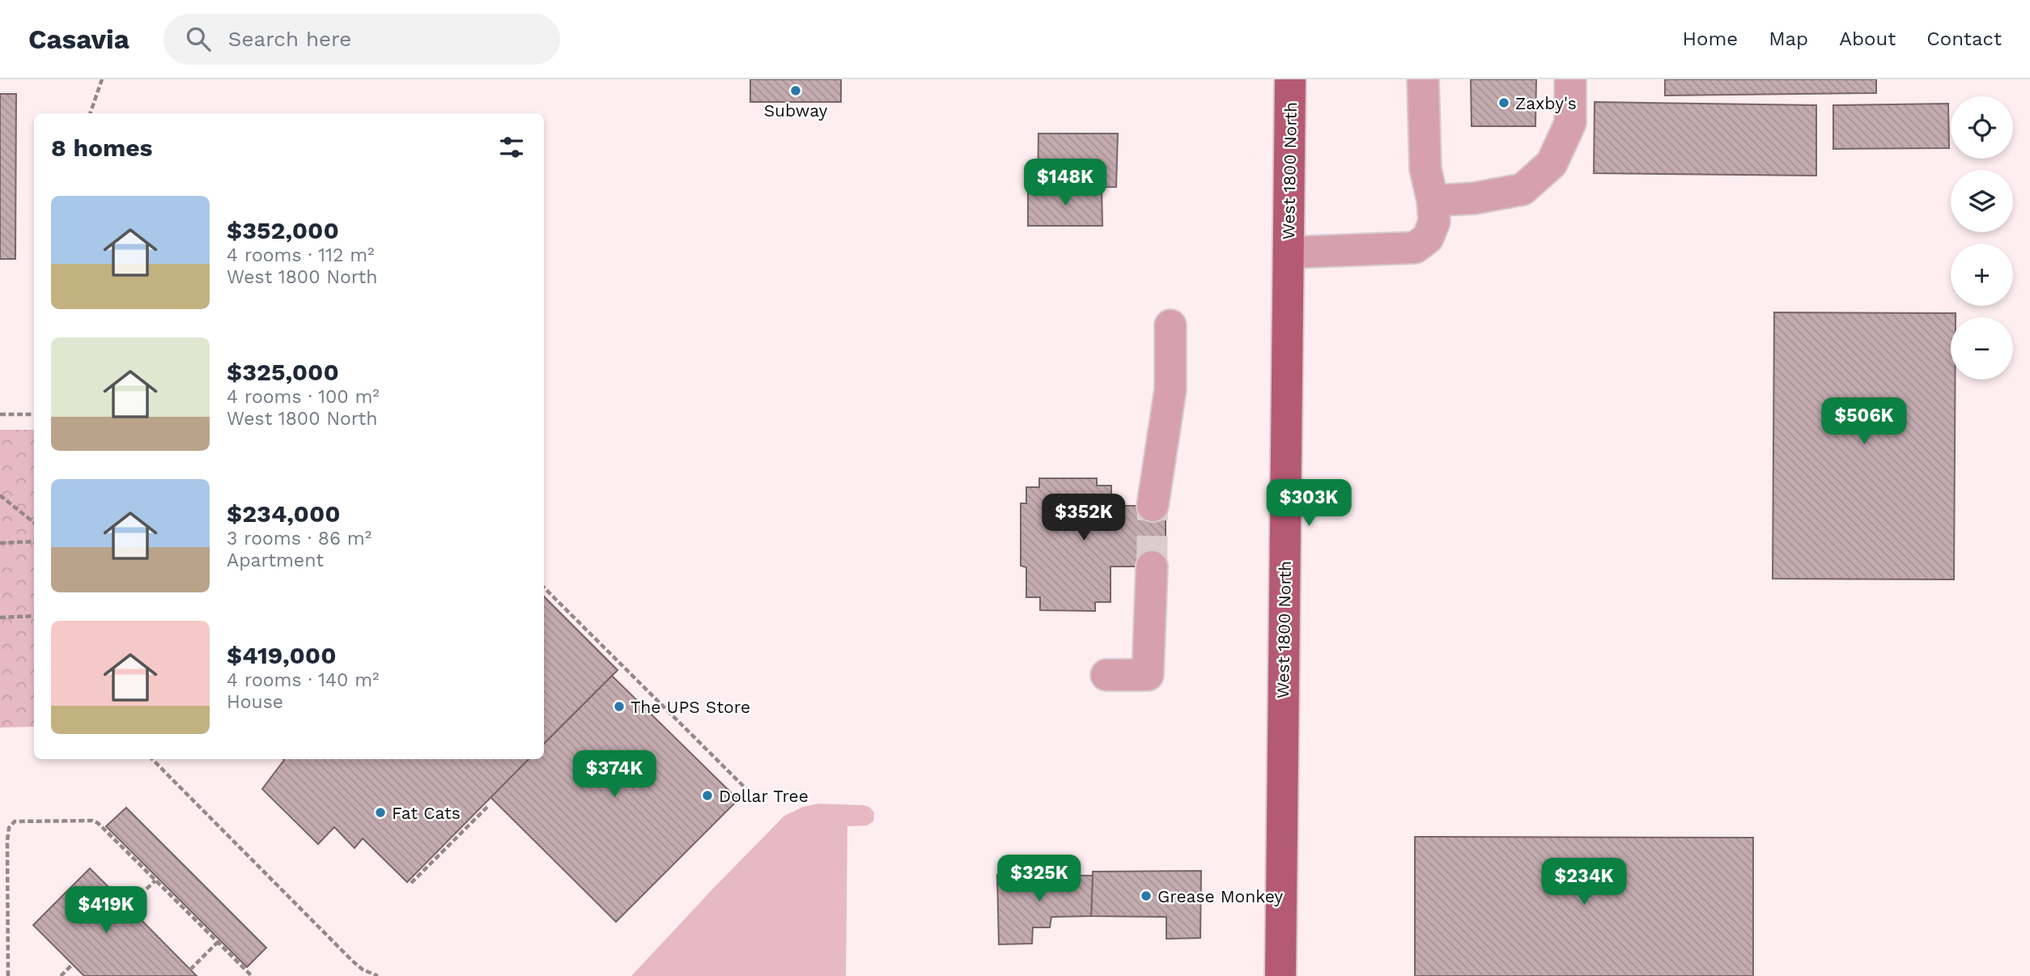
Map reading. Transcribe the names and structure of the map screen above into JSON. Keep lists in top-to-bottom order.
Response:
{
  "streets": {
    "main road": ["West 1800 North"]
  },
  "places": [
    "Subway",
    "Zaxby's",
    "The UPS Store",
    "Dollar Tree",
    "Fat Cats",
    "Grease Monkey"
  ],
  "page": {
    "header": "Casavia",
    "search": "Search here",
    "nav": [
      "Home",
      "Map",
      "About",
      "Contact"
    ],
    "map_buttons": ["+", "−"],
    "heading": "8 homes",
    "price": [
      "$148K",
      "$506K",
      "$303K",
      "$352K",
      "$374K",
      "$325K",
      "$234K",
      "$419K"
    ],
    "list": [
      {
        "name": "$352,000",
        "note": "4 rooms · 112 m² · West 1800 North"
      },
      {
        "name": "$325,000",
        "note": "4 rooms · 100 m² · West 1800 North"
      },
      {
        "name": "$234,000",
        "note": "3 rooms · 86 m² · Apartment"
      },
      {
        "name": "$419,000",
        "note": "4 rooms · 140 m² · House"
      }
    ]
  }
}
